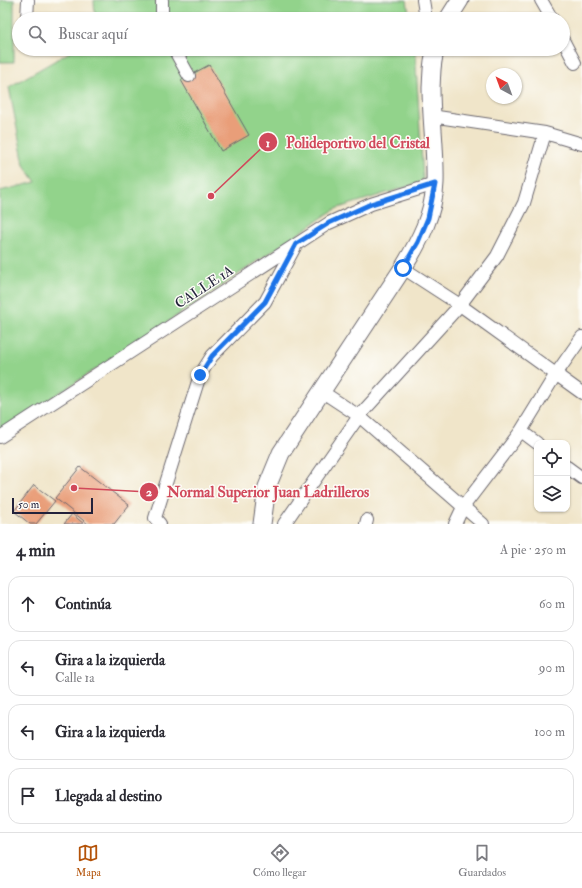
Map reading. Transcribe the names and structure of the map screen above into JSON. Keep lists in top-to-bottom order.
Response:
{
  "streets": {
    "street": ["CALLE 1A"]
  },
  "places": ["Polideportivo del Cristal", "Normal Superior Juan Ladrilleros"],
  "scale_bar": "50 m",
  "north": "top left",
  "page": {
    "search": "Buscar aquí",
    "scale": "50 m",
    "heading": ["4 min", "A pie · 250 m"],
    "list": [
      ["Continúa", "60 m"],
      ["Gira a la izquierda", "Calle 1a", "90 m"],
      ["Gira a la izquierda", "100 m"],
      "Llegada al destino"
    ],
    "nav": ["Mapa", "Cómo llegar", "Guardados"]
  }
}
